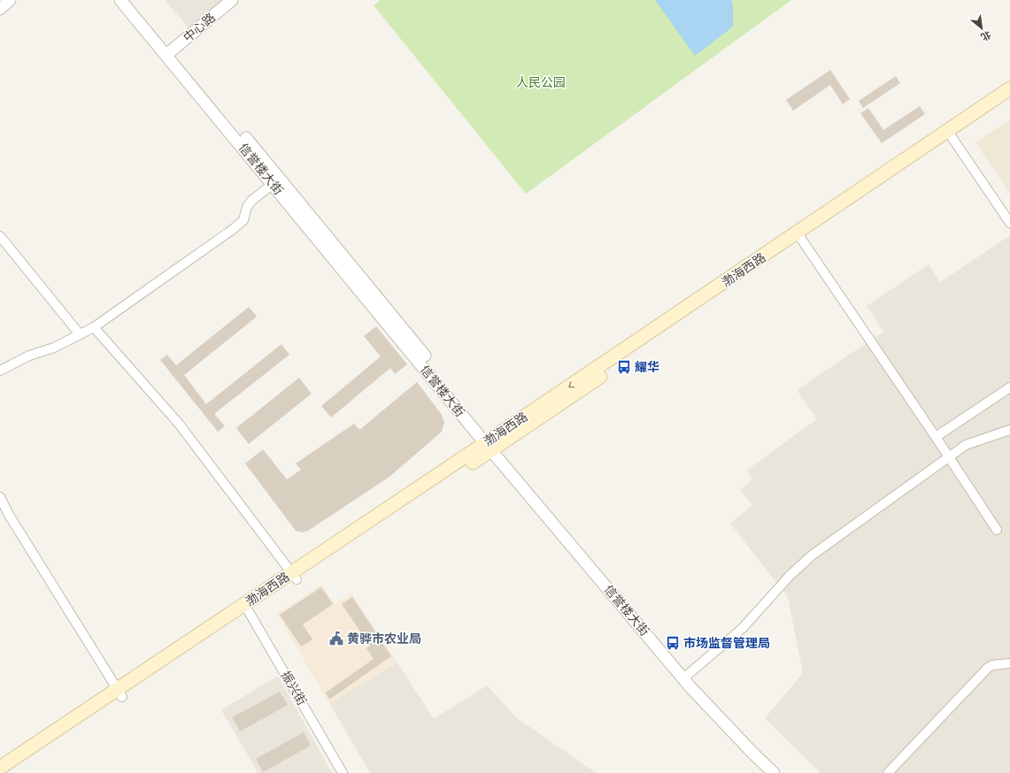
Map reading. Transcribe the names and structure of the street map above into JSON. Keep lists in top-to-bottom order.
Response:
{
  "streets": {
    "main road": ["渤海西路"],
    "street": ["中心路", "信誉楼大街", "振兴街"]
  },
  "crossings": [
    ["中心路", "信誉楼大街"],
    ["信誉楼大街", "渤海西路"],
    ["渤海西路", "振兴街"]
  ],
  "parks": ["人民公园"],
  "places": {
    "bus stop": ["耀华", "市场监督管理局"],
    "public building": ["黄骅市农业局"]
  },
  "north": "bottom right"
}
